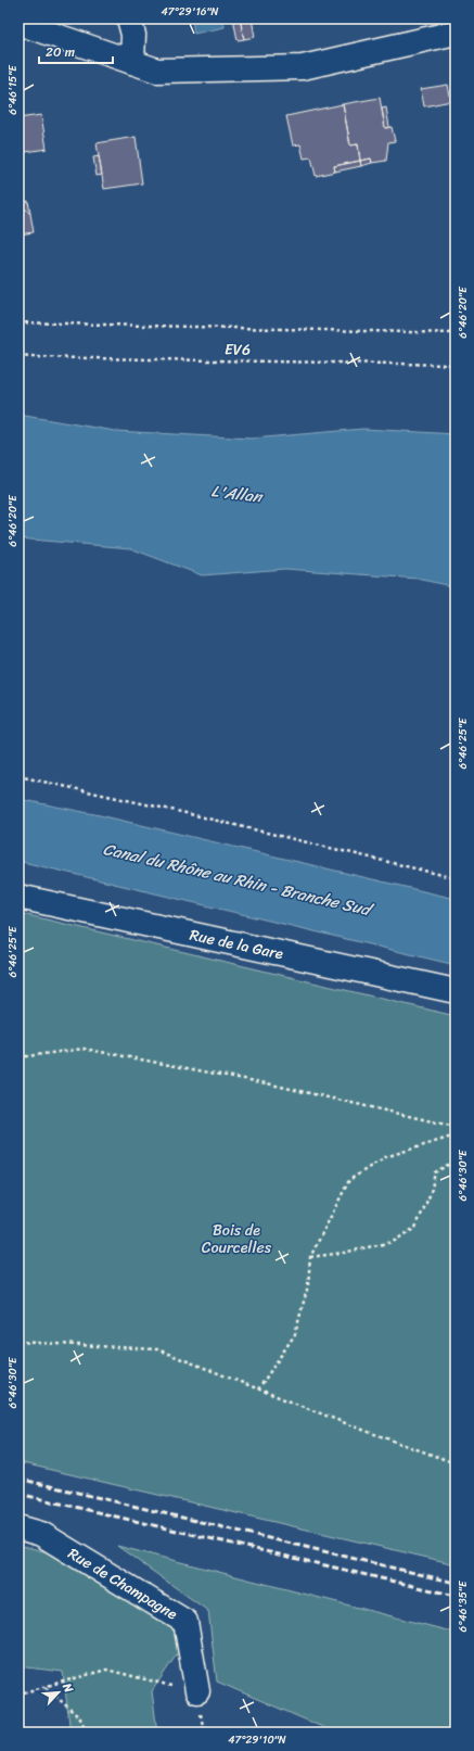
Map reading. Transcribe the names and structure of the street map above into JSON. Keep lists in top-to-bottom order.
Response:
{
  "streets": {
    "main road": ["Rue de la Gare", "Rue de Champagne"],
    "path": ["EV6"]
  },
  "water": ["L'Allan", "Canal du Rhône au Rhin - Branche Sud"],
  "parks": ["Bois de Courcelles"],
  "scale_bar": "20 m",
  "north": "top right",
  "coordinates": [
    "47°29'16\"N",
    "6°46'15\"E",
    "6°46'20\"E",
    "6°46'25\"E",
    "6°46'30\"E",
    "6°46'35\"E",
    "47°29'10\"N"
  ]
}
